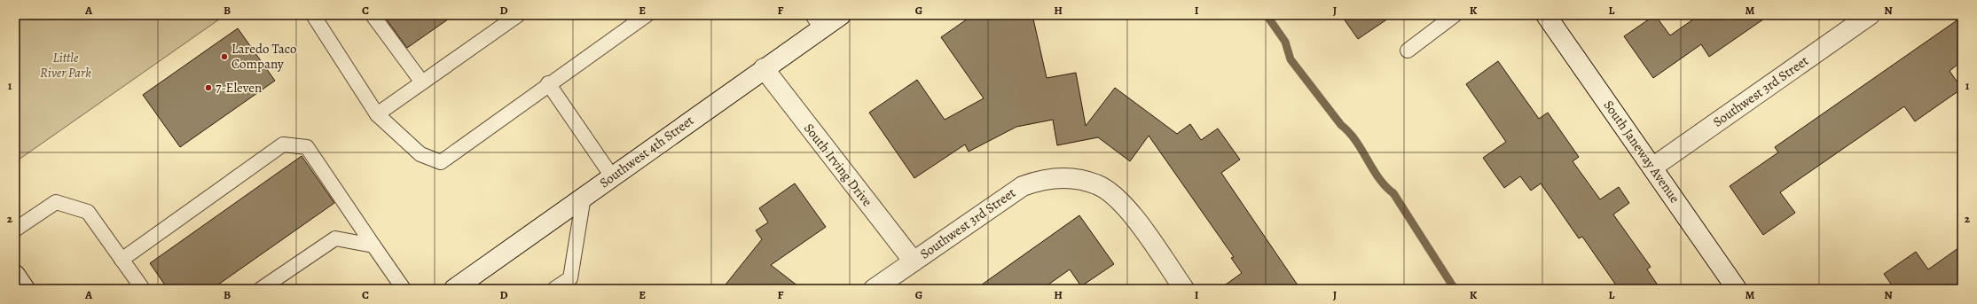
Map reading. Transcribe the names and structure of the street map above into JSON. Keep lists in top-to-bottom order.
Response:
{
  "streets": {
    "street": [
      "Southwest 3rd Street",
      "Southwest 4th Street",
      "South Janeway Avenue",
      "South Irving Drive"
    ]
  },
  "crossings": [
    ["Southwest 3rd Street", "South Janeway Avenue"],
    ["Southwest 3rd Street", "South Irving Drive"],
    ["Southwest 4th Street", "South Irving Drive"]
  ],
  "parks": ["Little River Park"],
  "places": ["Laredo Taco Company", "7-Eleven"],
  "grid": {
    "columns": [
      "A",
      "B",
      "C",
      "D",
      "E",
      "F",
      "G",
      "H",
      "I",
      "J",
      "K",
      "L",
      "M",
      "N"
    ],
    "rows": ["1", "2"]
  }
}
